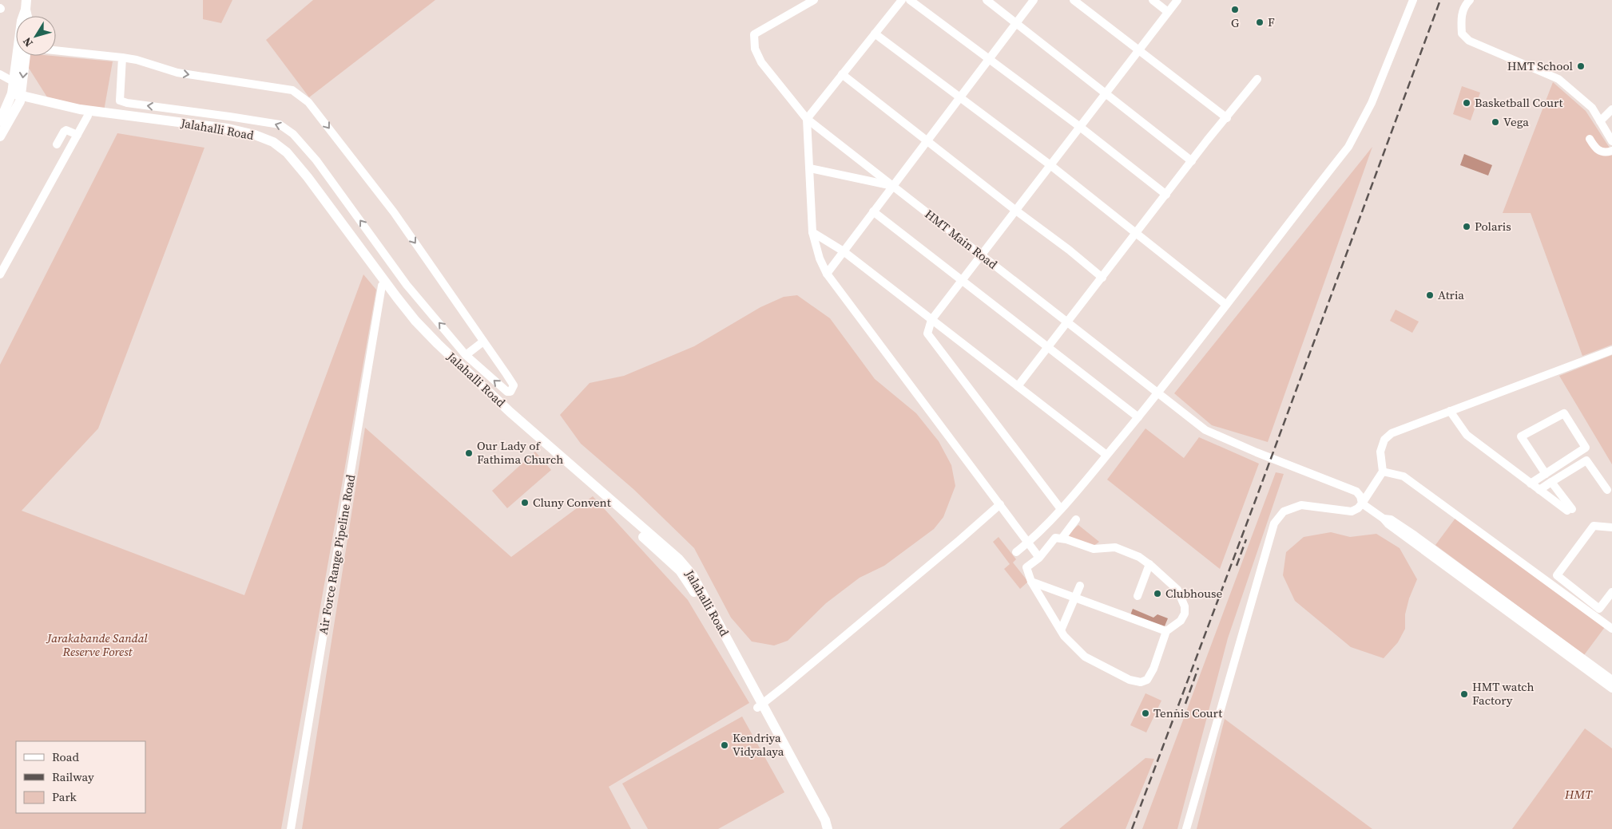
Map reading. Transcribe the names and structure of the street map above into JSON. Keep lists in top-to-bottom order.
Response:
{
  "streets": {
    "main road": ["Jalahalli Road"],
    "street": ["HMT Main Road", "Air Force Range Pipeline Road"]
  },
  "crossings": [
    ["Jalahalli Road", "Air Force Range Pipeline Road"]
  ],
  "parks": ["Jarakabande Sandal Reserve Forest", "HMT"],
  "places": [
    "G",
    "F",
    "HMT School",
    "Basketball Court",
    "Vega",
    "Polaris",
    "Atria",
    "Our Lady of Fathima Church",
    "Cluny Convent",
    "Clubhouse",
    "HMT watch Factory",
    "Tennis Court",
    "Kendriya Vidyalaya"
  ],
  "legend": ["Road", "Railway", "Park"],
  "north": "bottom left"
}
